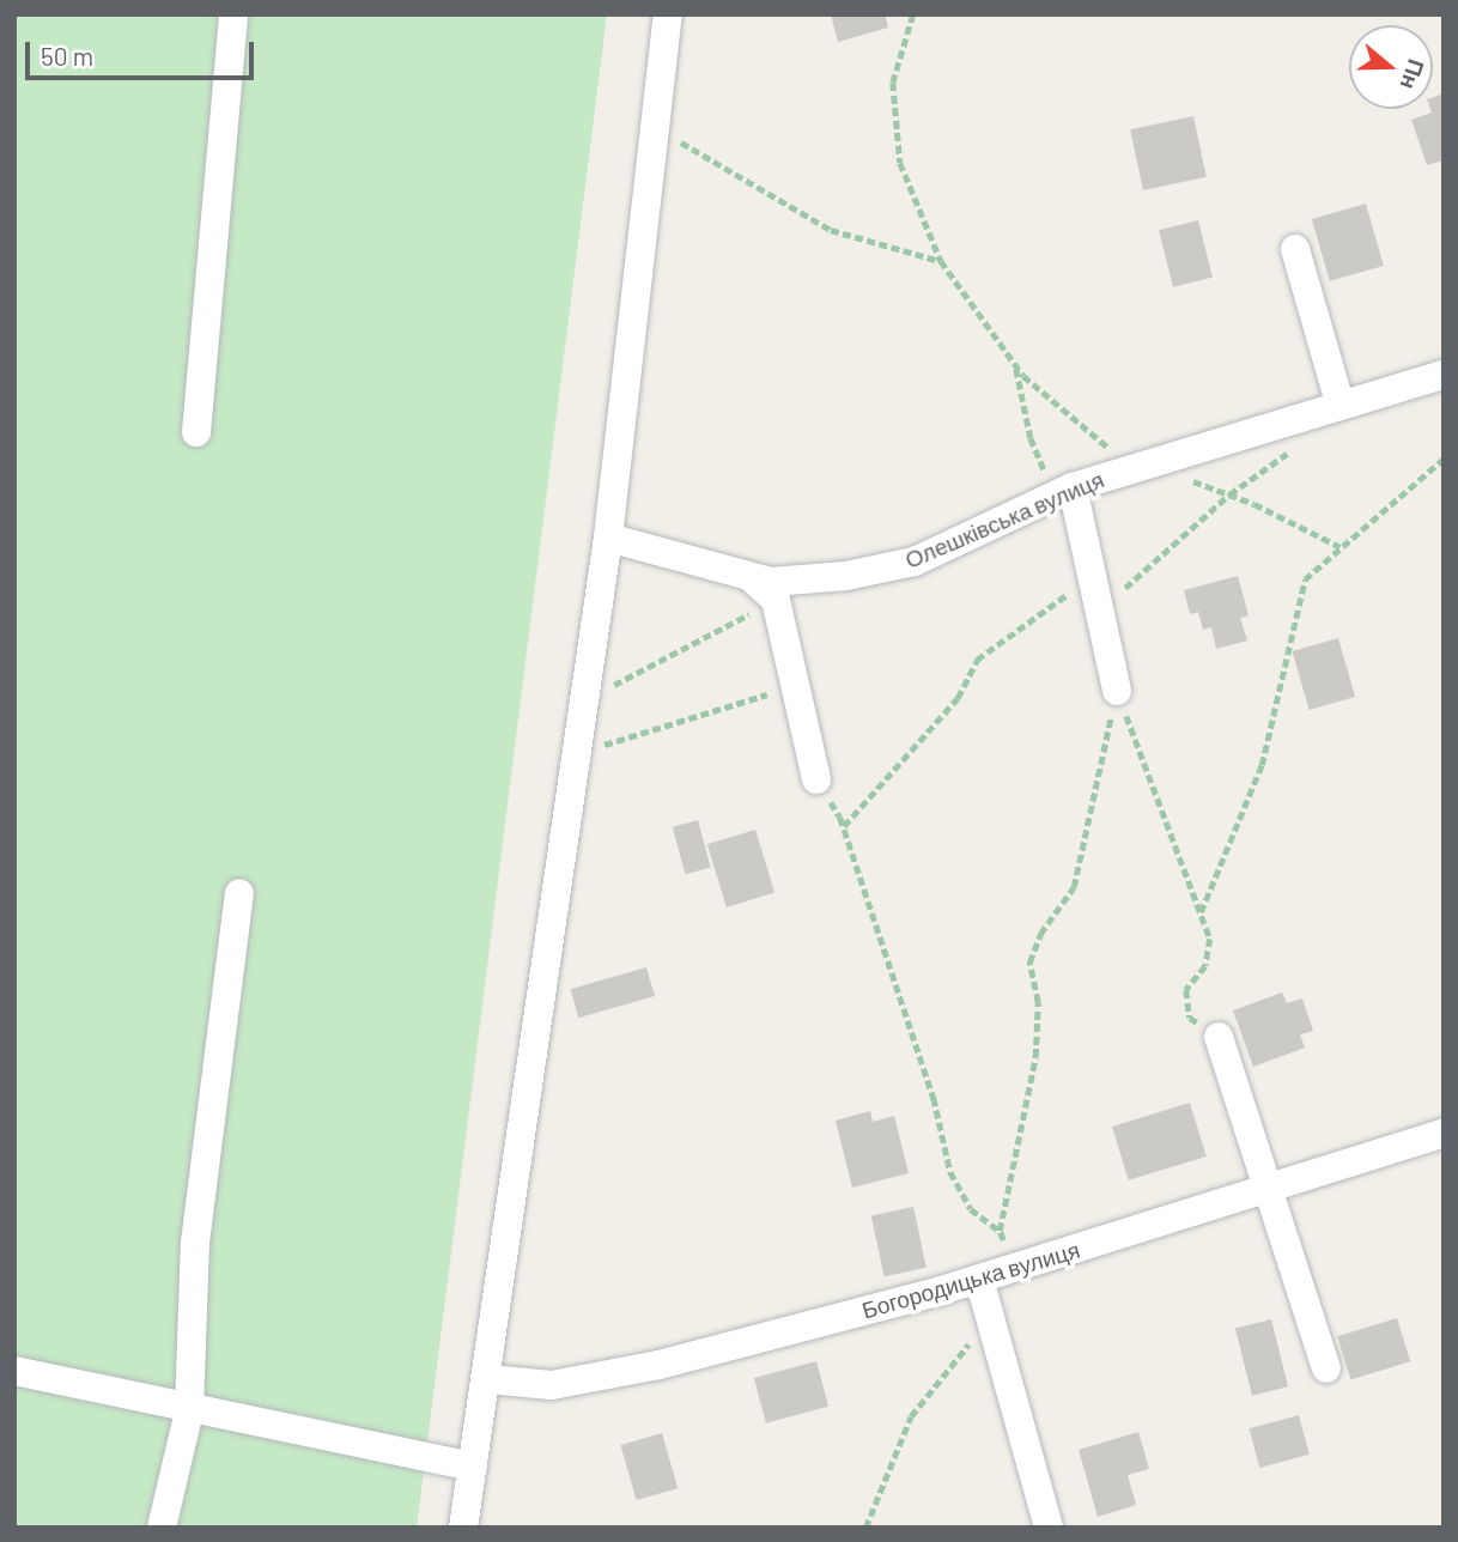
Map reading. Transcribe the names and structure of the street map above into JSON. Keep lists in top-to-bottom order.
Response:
{
  "streets": {
    "street": ["Олешківська вулиця", "Богородицька вулиця"]
  },
  "scale_bar": "50 m",
  "north": "right"
}
